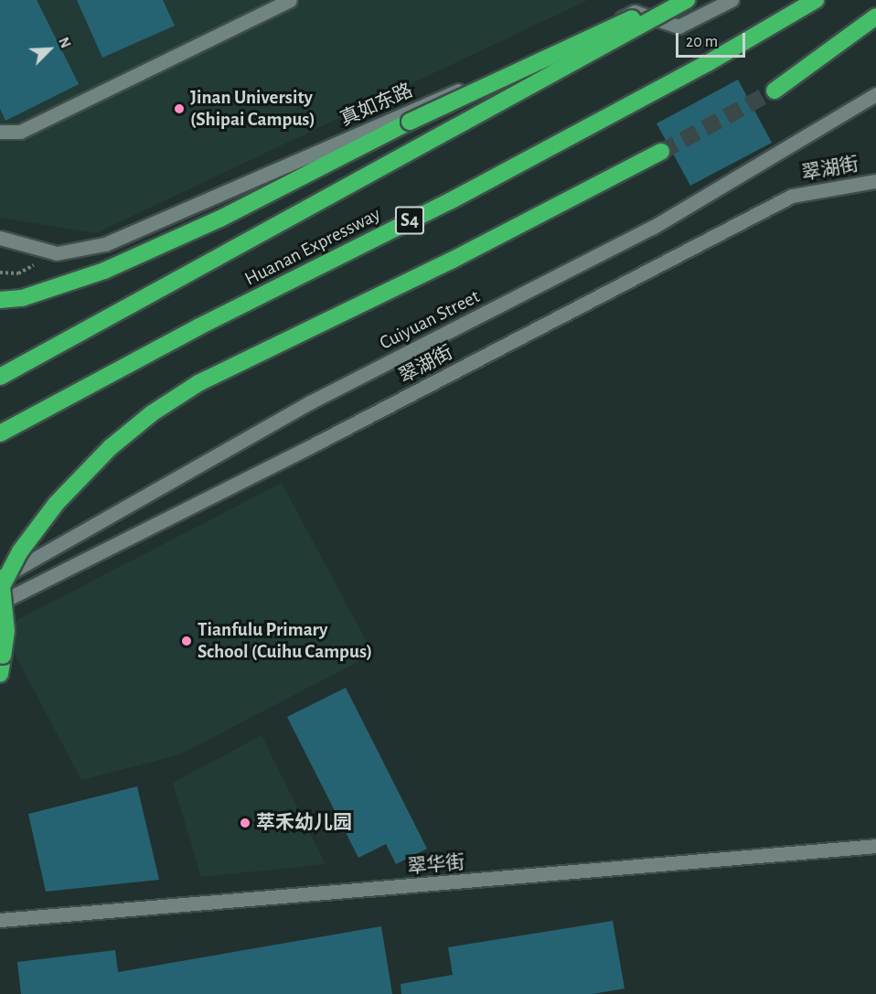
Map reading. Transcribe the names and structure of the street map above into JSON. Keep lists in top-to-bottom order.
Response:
{
  "streets": {
    "highway": ["S4", "Huanan Expressway"],
    "street": [
      "真如东路",
      "翠湖街",
      "Cuiyuan Street",
      "翠华街"
    ]
  },
  "places": ["Jinan University (Shipai Campus)", "Tianfulu Primary School (Cuihu Campus)", "萃禾幼儿园"],
  "scale_bar": "20 m",
  "north": "top right"
}
